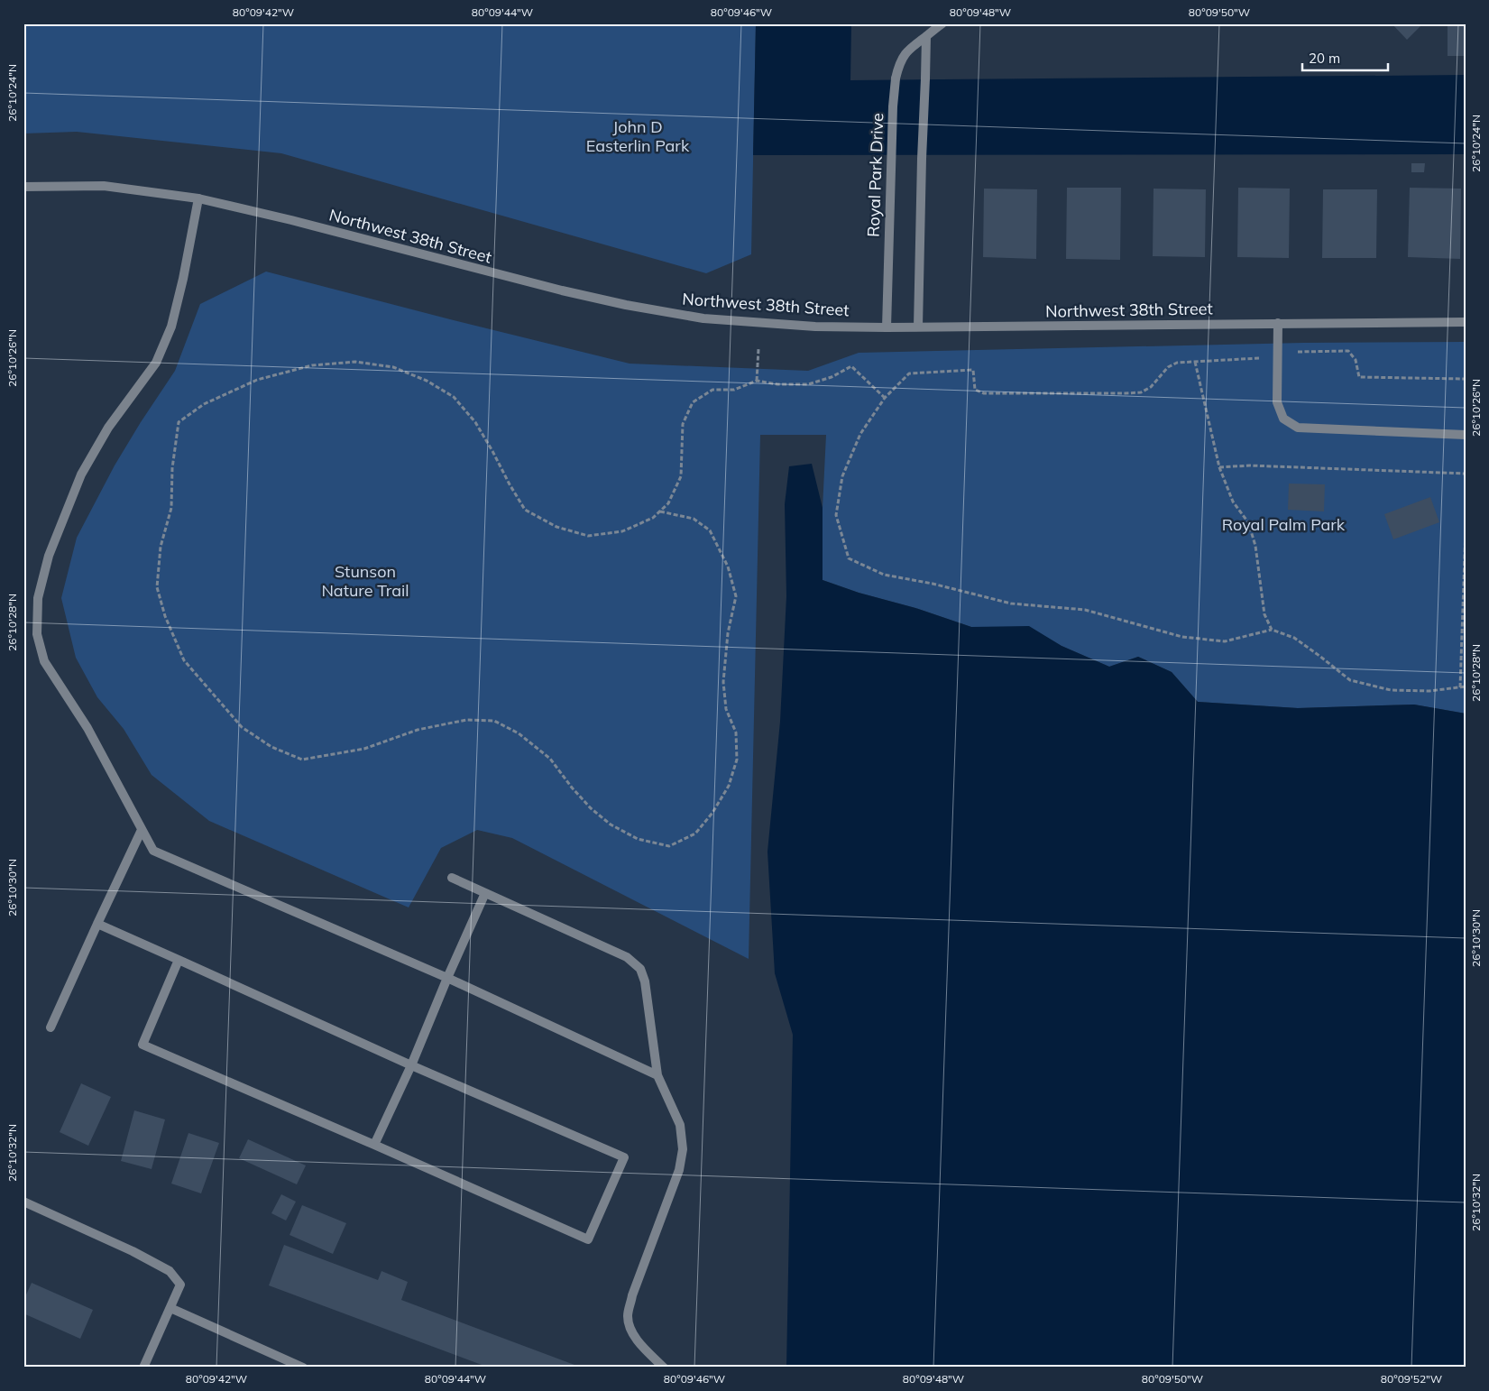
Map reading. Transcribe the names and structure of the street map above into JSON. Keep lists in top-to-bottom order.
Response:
{
  "streets": {
    "street": ["Royal Park Drive", "Northwest 38th Street"]
  },
  "crossings": [
    ["Royal Park Drive", "Northwest 38th Street"]
  ],
  "parks": ["John D Easterlin Park", "Royal Palm Park", "Stunson Nature Trail"],
  "scale_bar": "20 m",
  "coordinates": [
    "80°09'42\"W",
    "80°09'44\"W",
    "80°09'46\"W",
    "80°09'48\"W",
    "80°09'50\"W",
    "26°10'24\"N",
    "26°10'26\"N",
    "26°10'28\"N",
    "26°10'30\"N",
    "26°10'32\"N",
    "80°09'52\"W"
  ]
}
